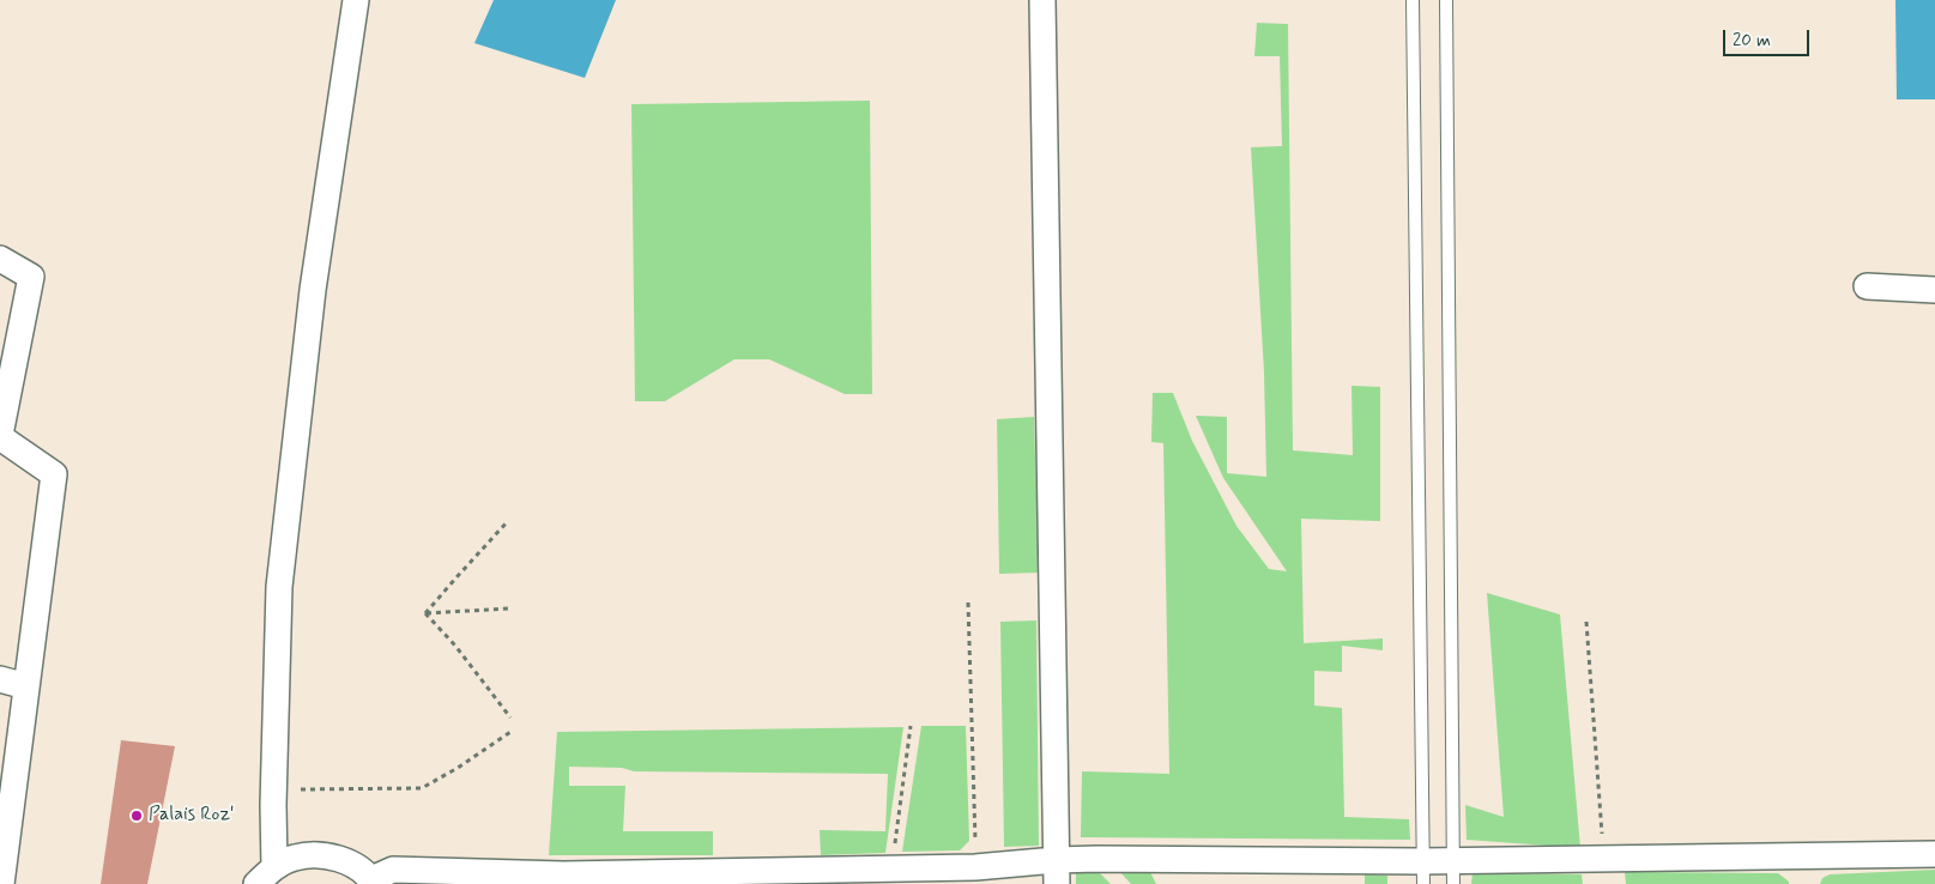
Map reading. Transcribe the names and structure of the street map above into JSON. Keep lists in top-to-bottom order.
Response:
{
  "places": ["Palais Roz'"],
  "scale_bar": "20 m"
}
